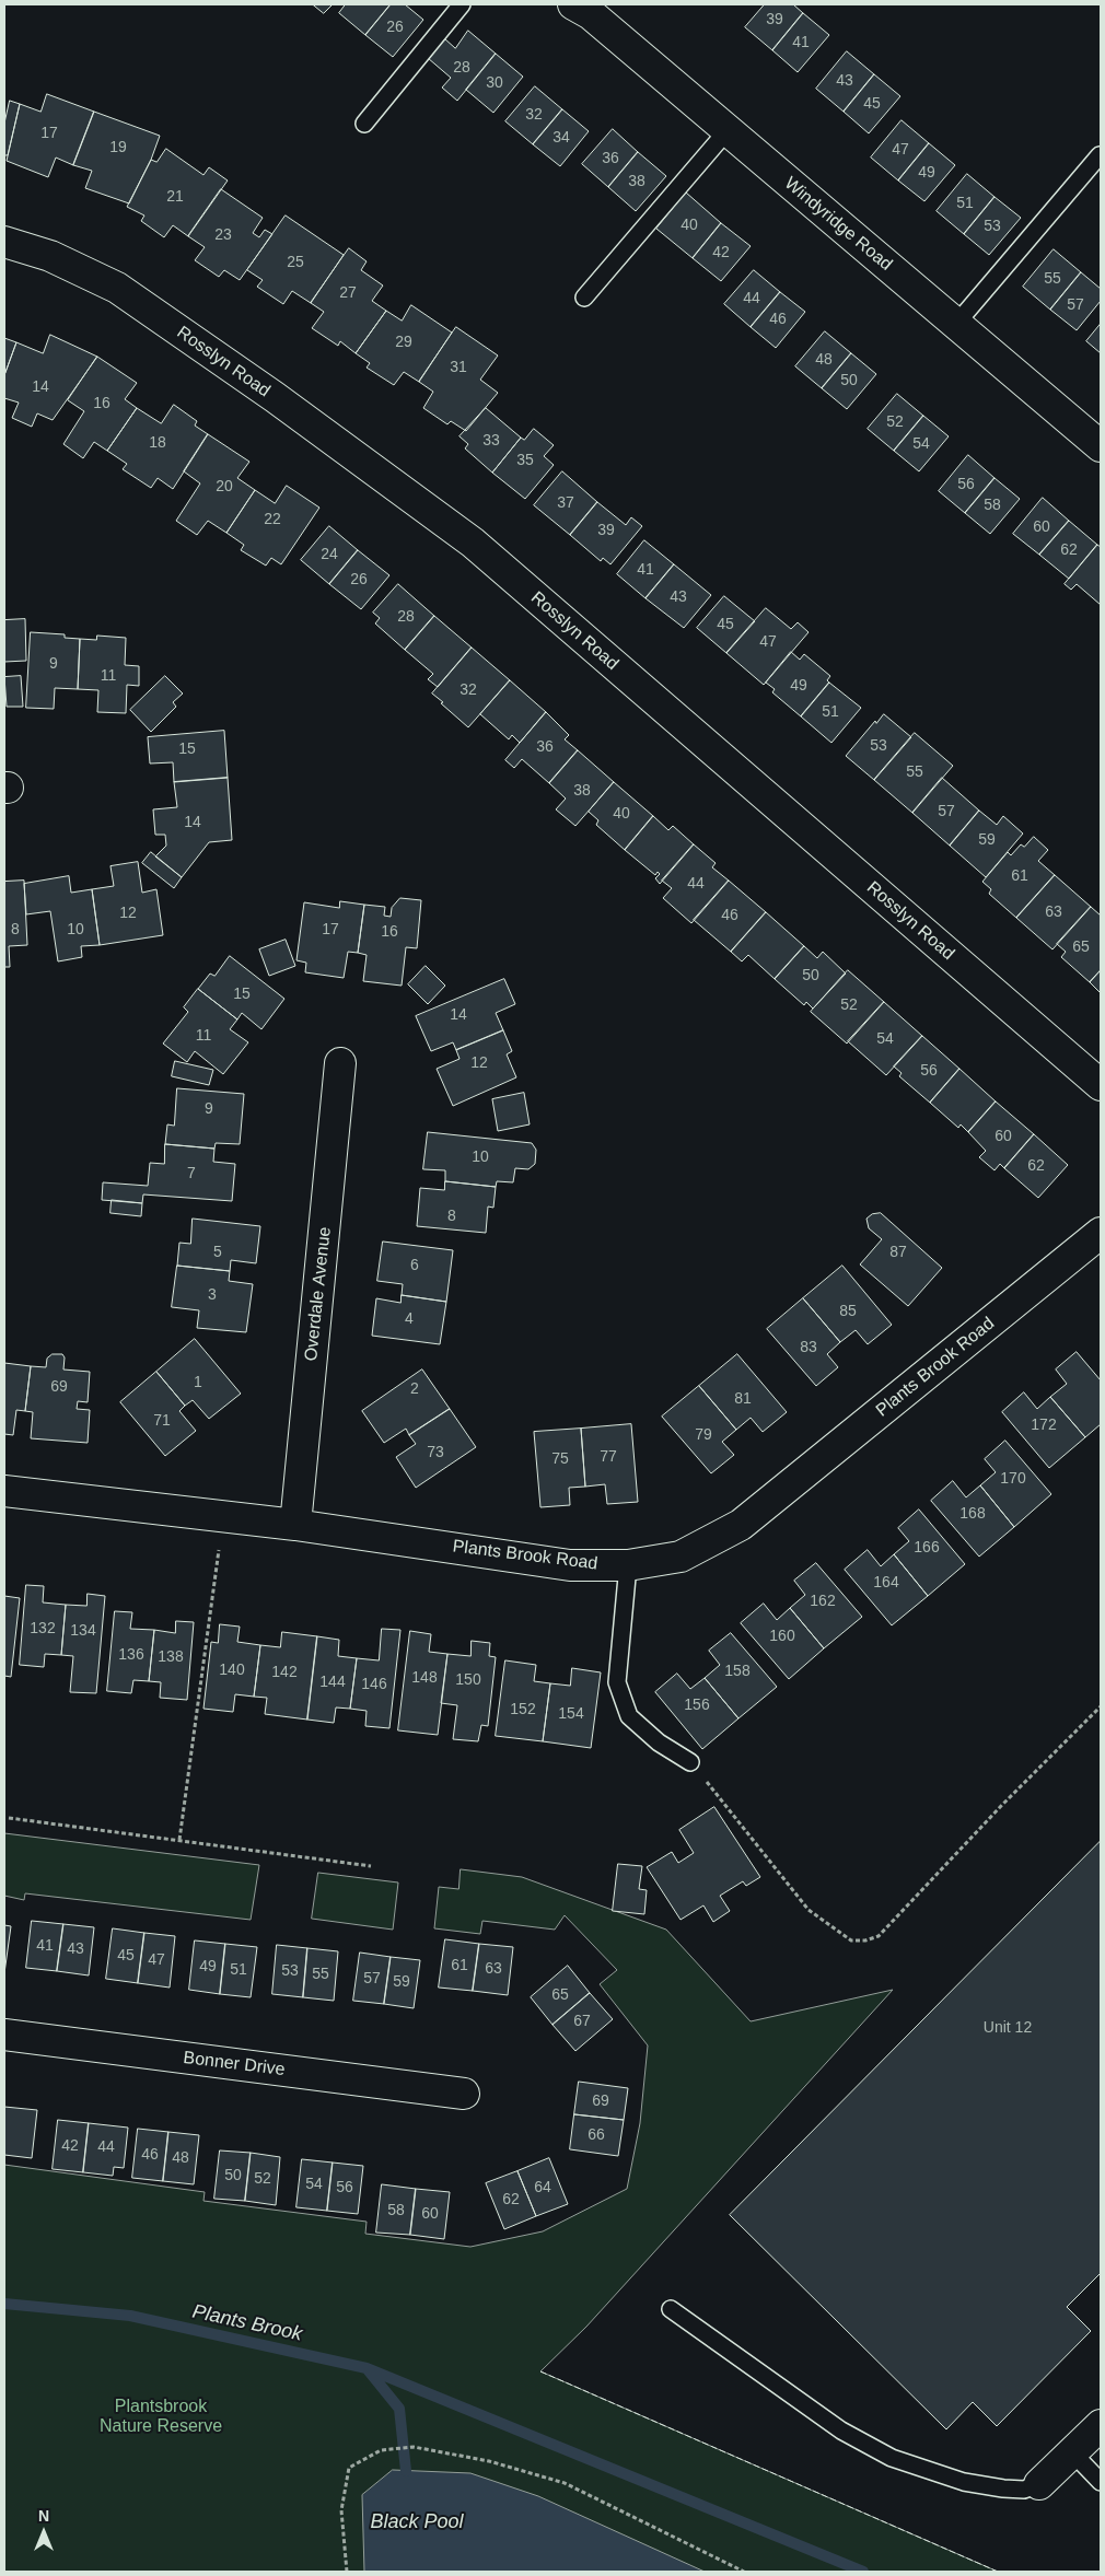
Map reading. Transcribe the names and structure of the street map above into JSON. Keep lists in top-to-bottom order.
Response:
{
  "streets": {
    "street": [
      "Windyridge Road",
      "Rosslyn Road",
      "Overdale Avenue",
      "Plants Brook Road",
      "Bonner Drive"
    ]
  },
  "crossings": [
    ["Overdale Avenue", "Plants Brook Road"]
  ],
  "water": ["Plants Brook", "Black Pool"],
  "parks": ["Plantsbrook Nature Reserve"],
  "house_numbers": [
    "39",
    "26",
    "41",
    "28",
    "43",
    "30",
    "45",
    "32",
    "17",
    "34",
    "19",
    "47",
    "36",
    "49",
    "38",
    "21",
    "51",
    "40",
    "53",
    "23",
    "42",
    "25",
    "55",
    "27",
    "44",
    "57",
    "46",
    "29",
    "48",
    "31",
    "50",
    "14",
    "16",
    "52",
    "33",
    "18",
    "54",
    "35",
    "56",
    "20",
    "37",
    "58",
    "22",
    "60",
    "39",
    "62",
    "24",
    "41",
    "26",
    "43",
    "28",
    "45",
    "47",
    "9",
    "11",
    "49",
    "32",
    "51",
    "53",
    "36",
    "15",
    "55",
    "38",
    "57",
    "40",
    "14",
    "59",
    "61",
    "44",
    "63",
    "12",
    "46",
    "8",
    "10",
    "17",
    "16",
    "65",
    "50",
    "15",
    "52",
    "14",
    "11",
    "54",
    "12",
    "56",
    "9",
    "60",
    "10",
    "62",
    "7",
    "8",
    "5",
    "87",
    "6",
    "3",
    "85",
    "4",
    "83",
    "1",
    "69",
    "2",
    "81",
    "71",
    "172",
    "79",
    "73",
    "77",
    "75",
    "170",
    "168",
    "166",
    "164",
    "162",
    "132",
    "134",
    "160",
    "136",
    "138",
    "140",
    "158",
    "142",
    "148",
    "150",
    "144",
    "146",
    "156",
    "152",
    "154",
    "41",
    "43",
    "45",
    "47",
    "61",
    "49",
    "63",
    "51",
    "53",
    "55",
    "57",
    "59",
    "65",
    "67",
    "Unit 12",
    "69",
    "66",
    "42",
    "44",
    "46",
    "48",
    "50",
    "52",
    "54",
    "56",
    "64",
    "62",
    "58",
    "60"
  ],
  "north": "top"
}
